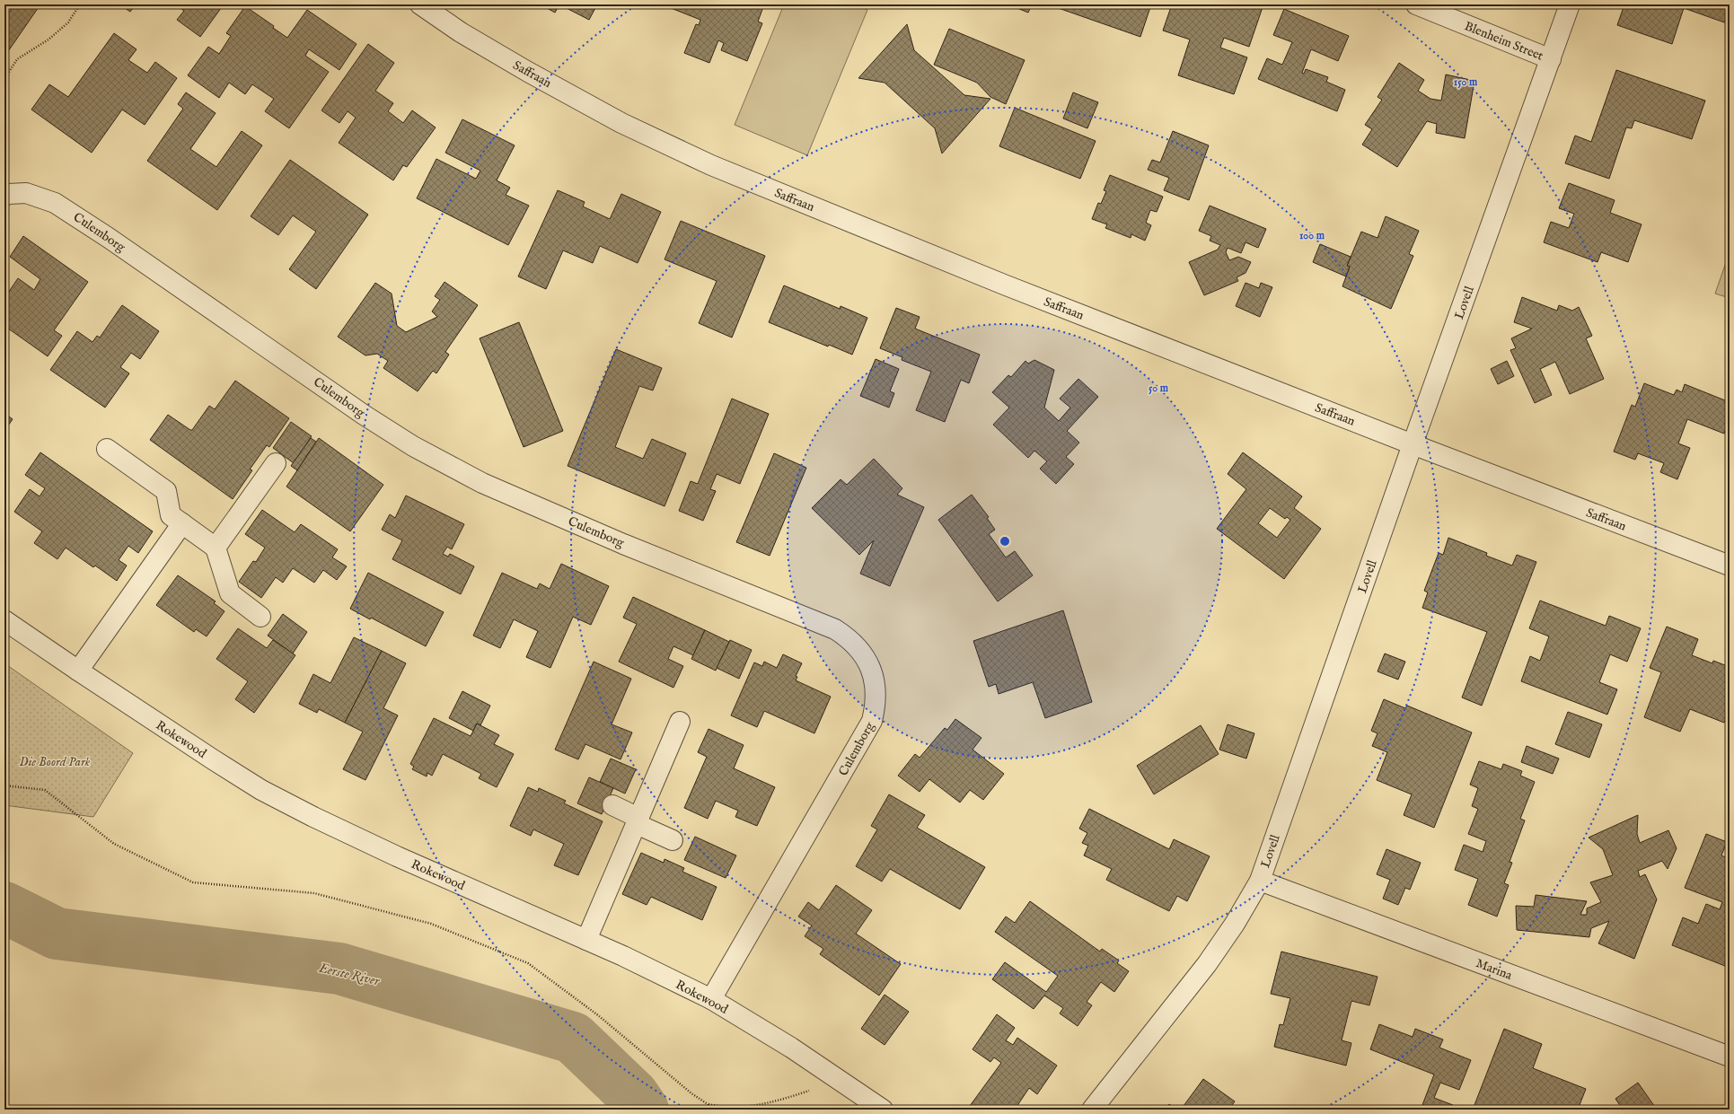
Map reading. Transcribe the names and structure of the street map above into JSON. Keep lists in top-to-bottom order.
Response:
{
  "streets": {
    "street": [
      "Blenheim Street",
      "Saffraan",
      "Culemborg",
      "Lovell",
      "Rokewood",
      "Marina"
    ]
  },
  "crossings": [
    ["Blenheim Street", "Lovell"],
    ["Saffraan", "Lovell"],
    ["Culemborg", "Rokewood"],
    ["Lovell", "Marina"]
  ],
  "water": ["Eerste River"],
  "parks": ["Die Boord Park"],
  "rings": ["150 m", "100 m", "50 m"]
}
